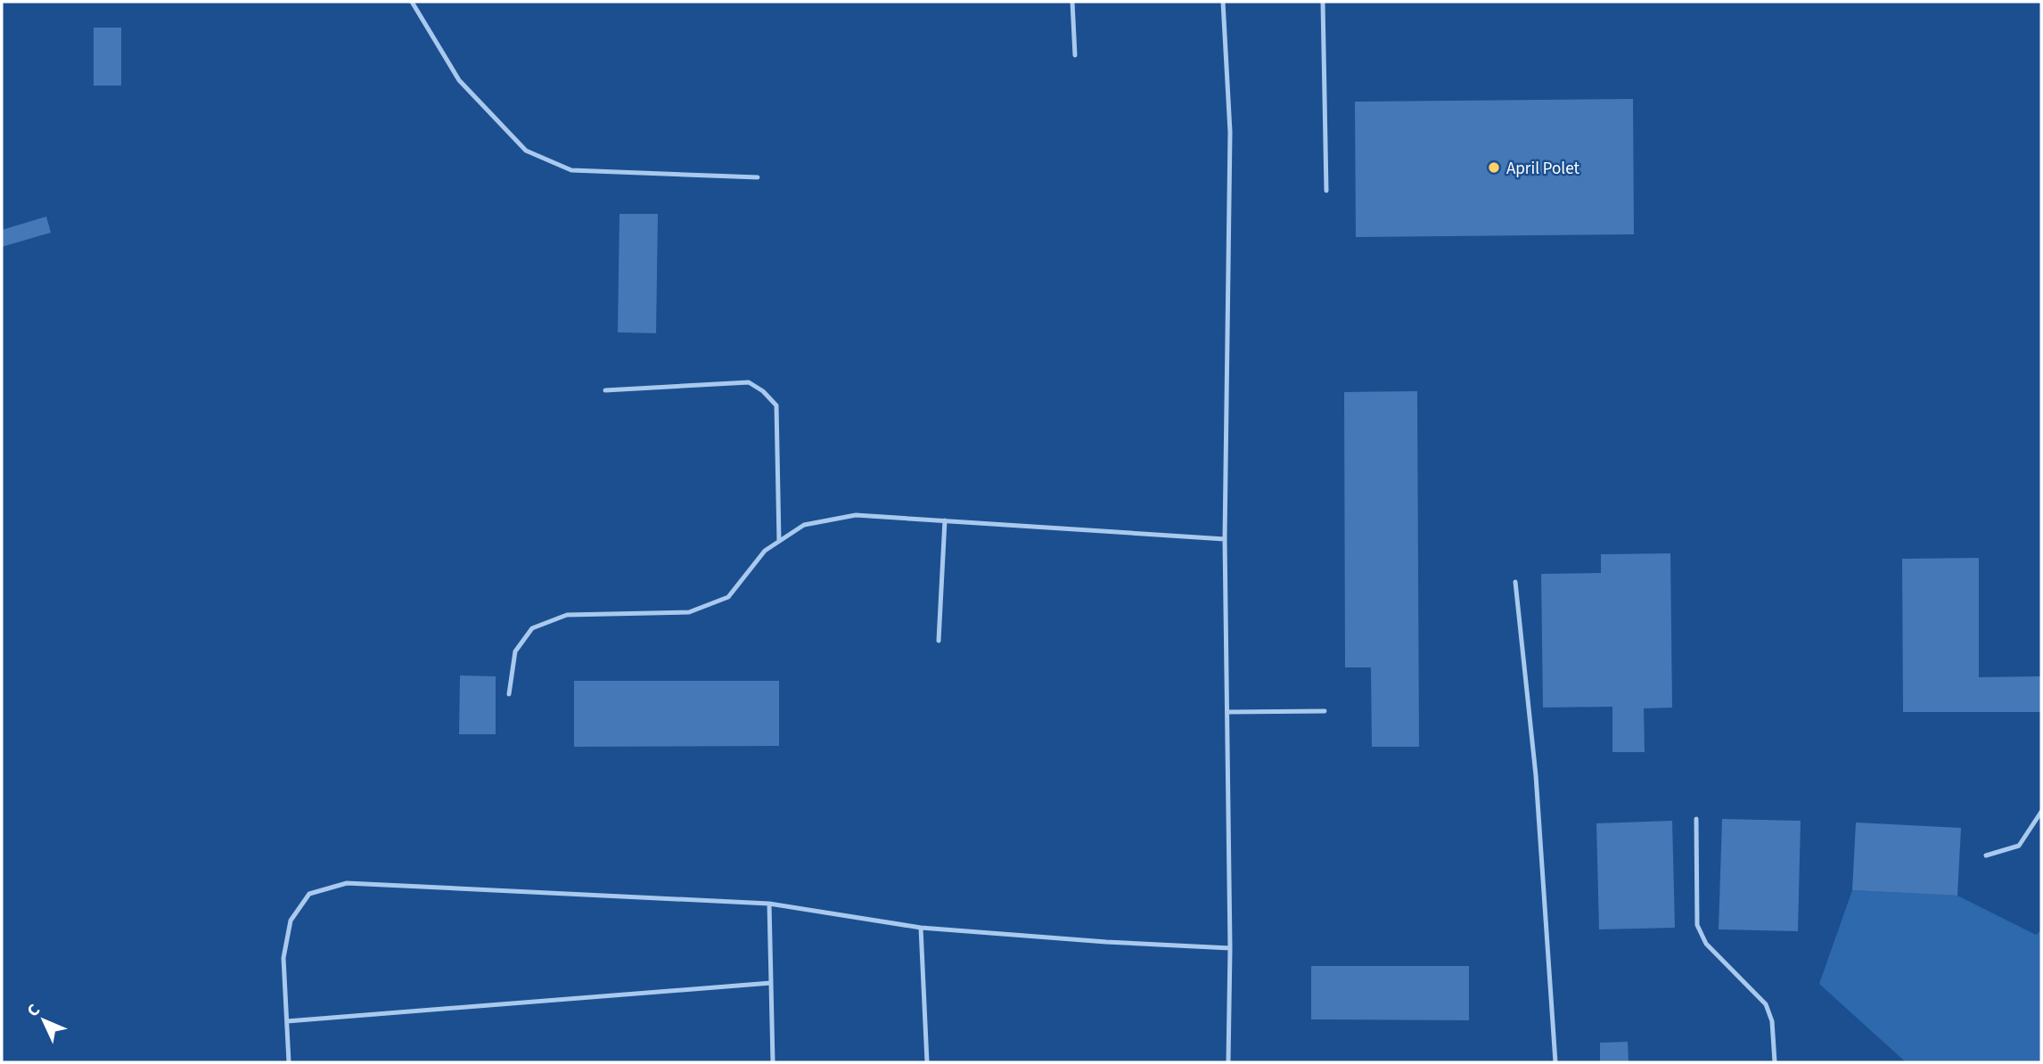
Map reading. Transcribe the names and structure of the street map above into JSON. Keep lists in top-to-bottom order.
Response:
{
  "places": ["April Polet"],
  "north": "top left"
}
